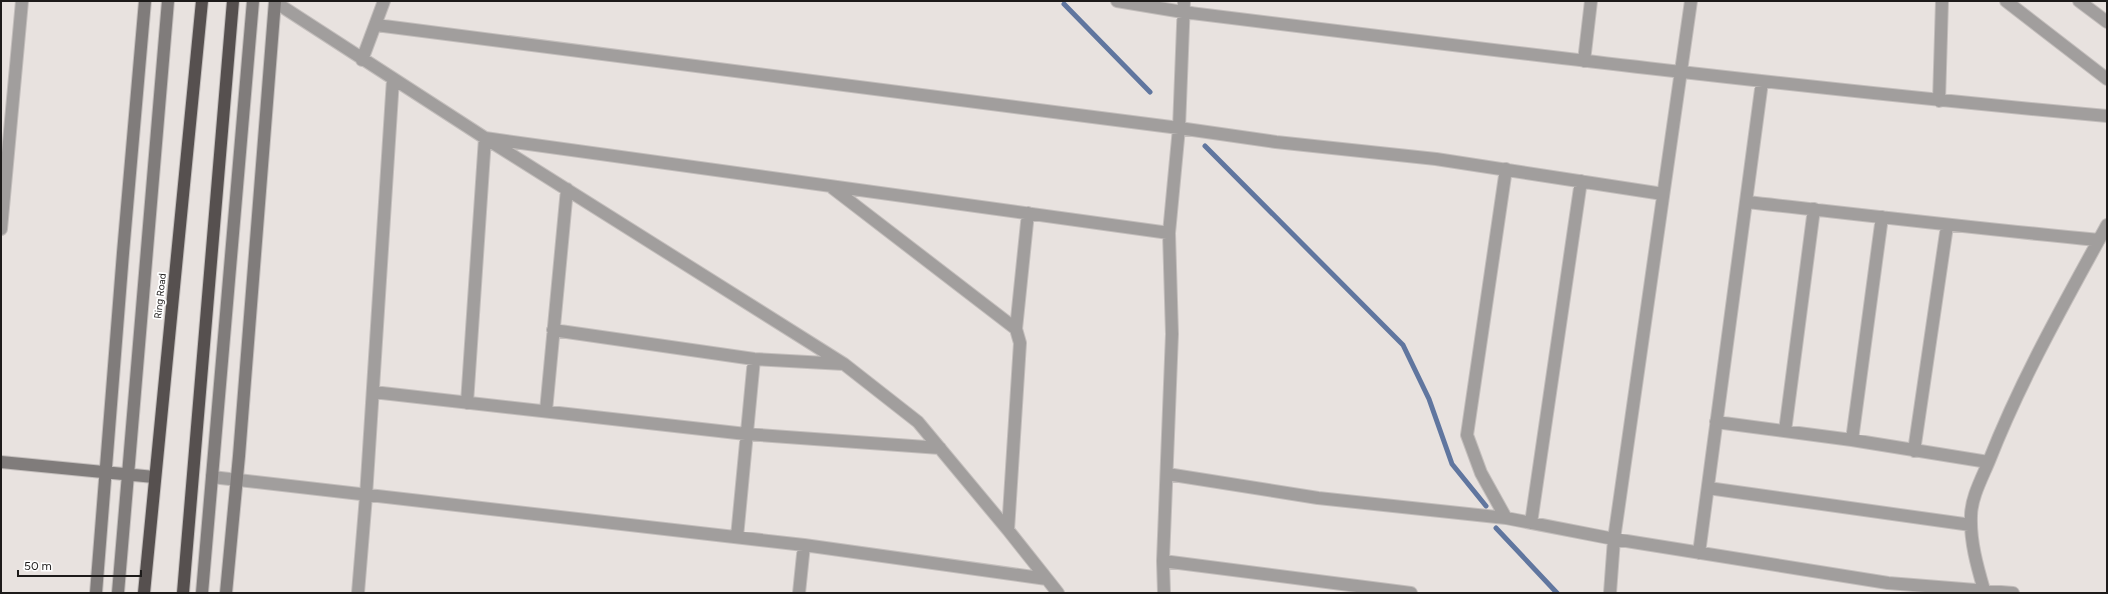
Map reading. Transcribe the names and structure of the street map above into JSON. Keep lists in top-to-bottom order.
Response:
{
  "streets": {
    "highway": ["Ring Road"]
  },
  "scale_bar": "50 m"
}
